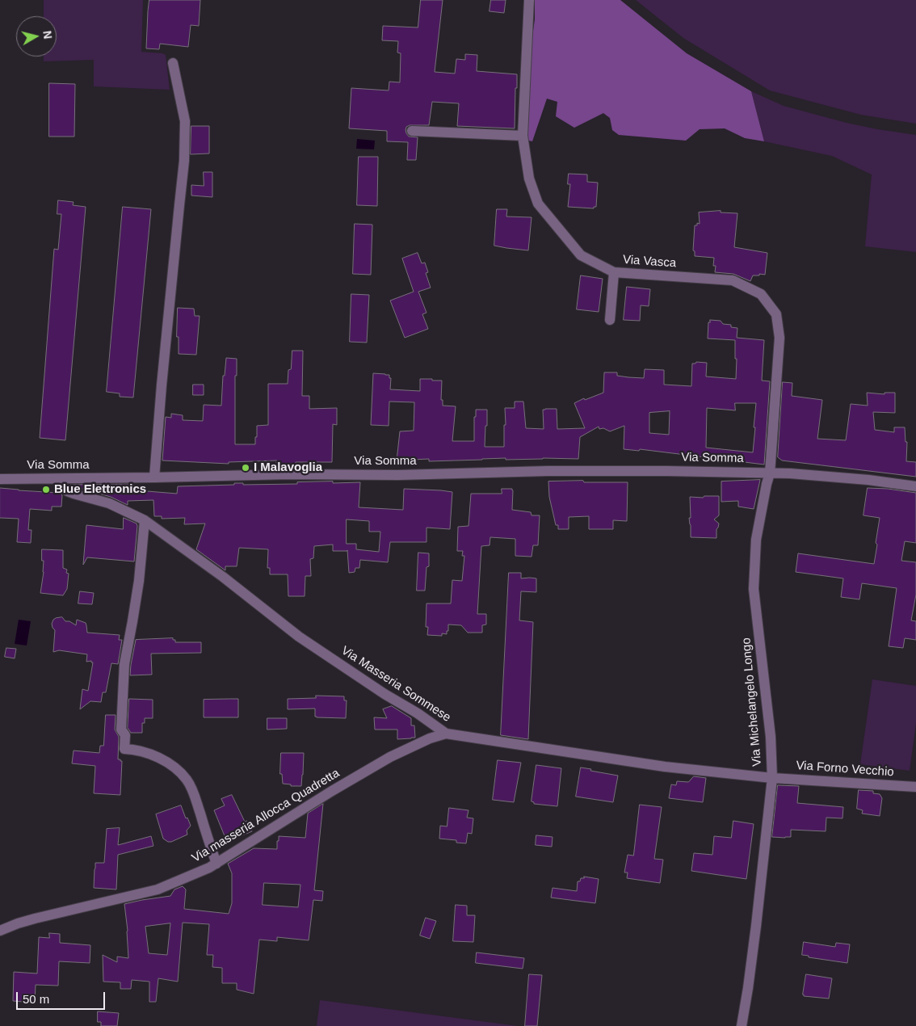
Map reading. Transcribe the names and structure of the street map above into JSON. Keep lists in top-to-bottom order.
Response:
{
  "streets": {
    "street": [
      "Via Vasca",
      "Via Somma",
      "Via Masseria Sommese",
      "Via Michelangelo Longo",
      "Via Forno Vecchio",
      "Via masseria Allocca Quadretta"
    ]
  },
  "crossings": [
    ["Via Vasca", "Via Somma"],
    ["Via Vasca", "Via Michelangelo Longo"],
    ["Via Somma", "Via Masseria Sommese"],
    ["Via Somma", "Via Michelangelo Longo"],
    ["Via Masseria Sommese", "Via Michelangelo Longo"],
    ["Via Masseria Sommese", "Via Forno Vecchio"],
    ["Via Masseria Sommese", "Via masseria Allocca Quadretta"],
    ["Via Michelangelo Longo", "Via Forno Vecchio"]
  ],
  "places": ["I Malavoglia", "Blue Elettronics"],
  "scale_bar": "50 m",
  "north": "right"
}
